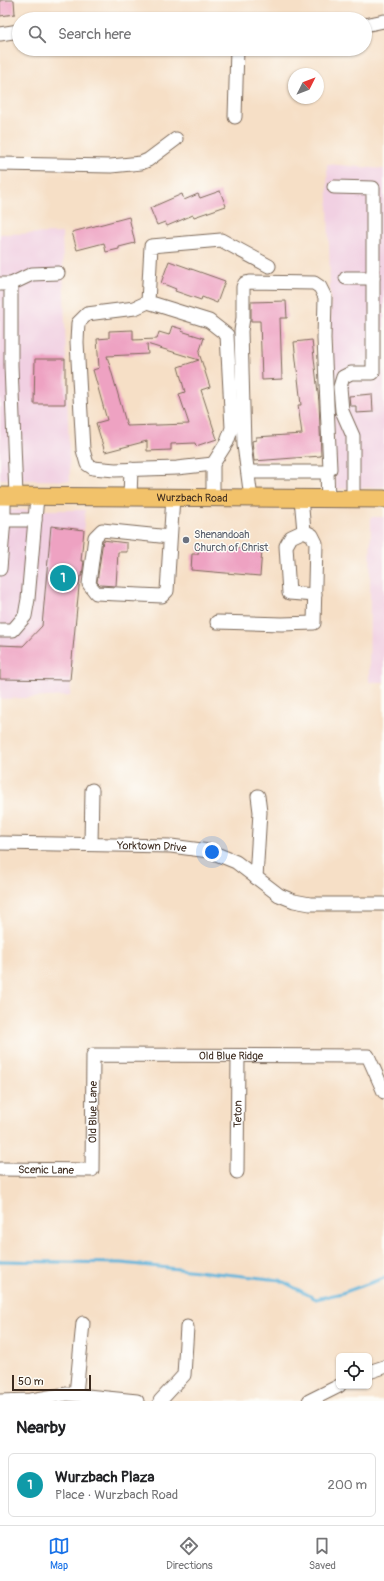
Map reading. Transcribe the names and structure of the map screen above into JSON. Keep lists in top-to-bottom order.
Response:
{
  "streets": {
    "main road": ["Wurzbach Road"],
    "street": [
      "Yorktown Drive",
      "Old Blue Ridge",
      "Old Blue Lane",
      "Teton",
      "Scenic Lane"
    ]
  },
  "crossings": [
    ["Old Blue Ridge", "Old Blue Lane"],
    ["Old Blue Ridge", "Teton"],
    ["Old Blue Lane", "Scenic Lane"]
  ],
  "places": ["Shenandoah Church of Christ"],
  "scale_bar": "50 m",
  "north": "top right",
  "page": {
    "search": "Search here",
    "pins": "1",
    "scale": "50 m",
    "heading": "Nearby",
    "list": [
      {
        "mark": "1",
        "name": "Wurzbach Plaza",
        "note": "Place · Wurzbach Road",
        "value": "200 m"
      }
    ],
    "nav": ["Map", "Directions", "Saved"]
  }
}
